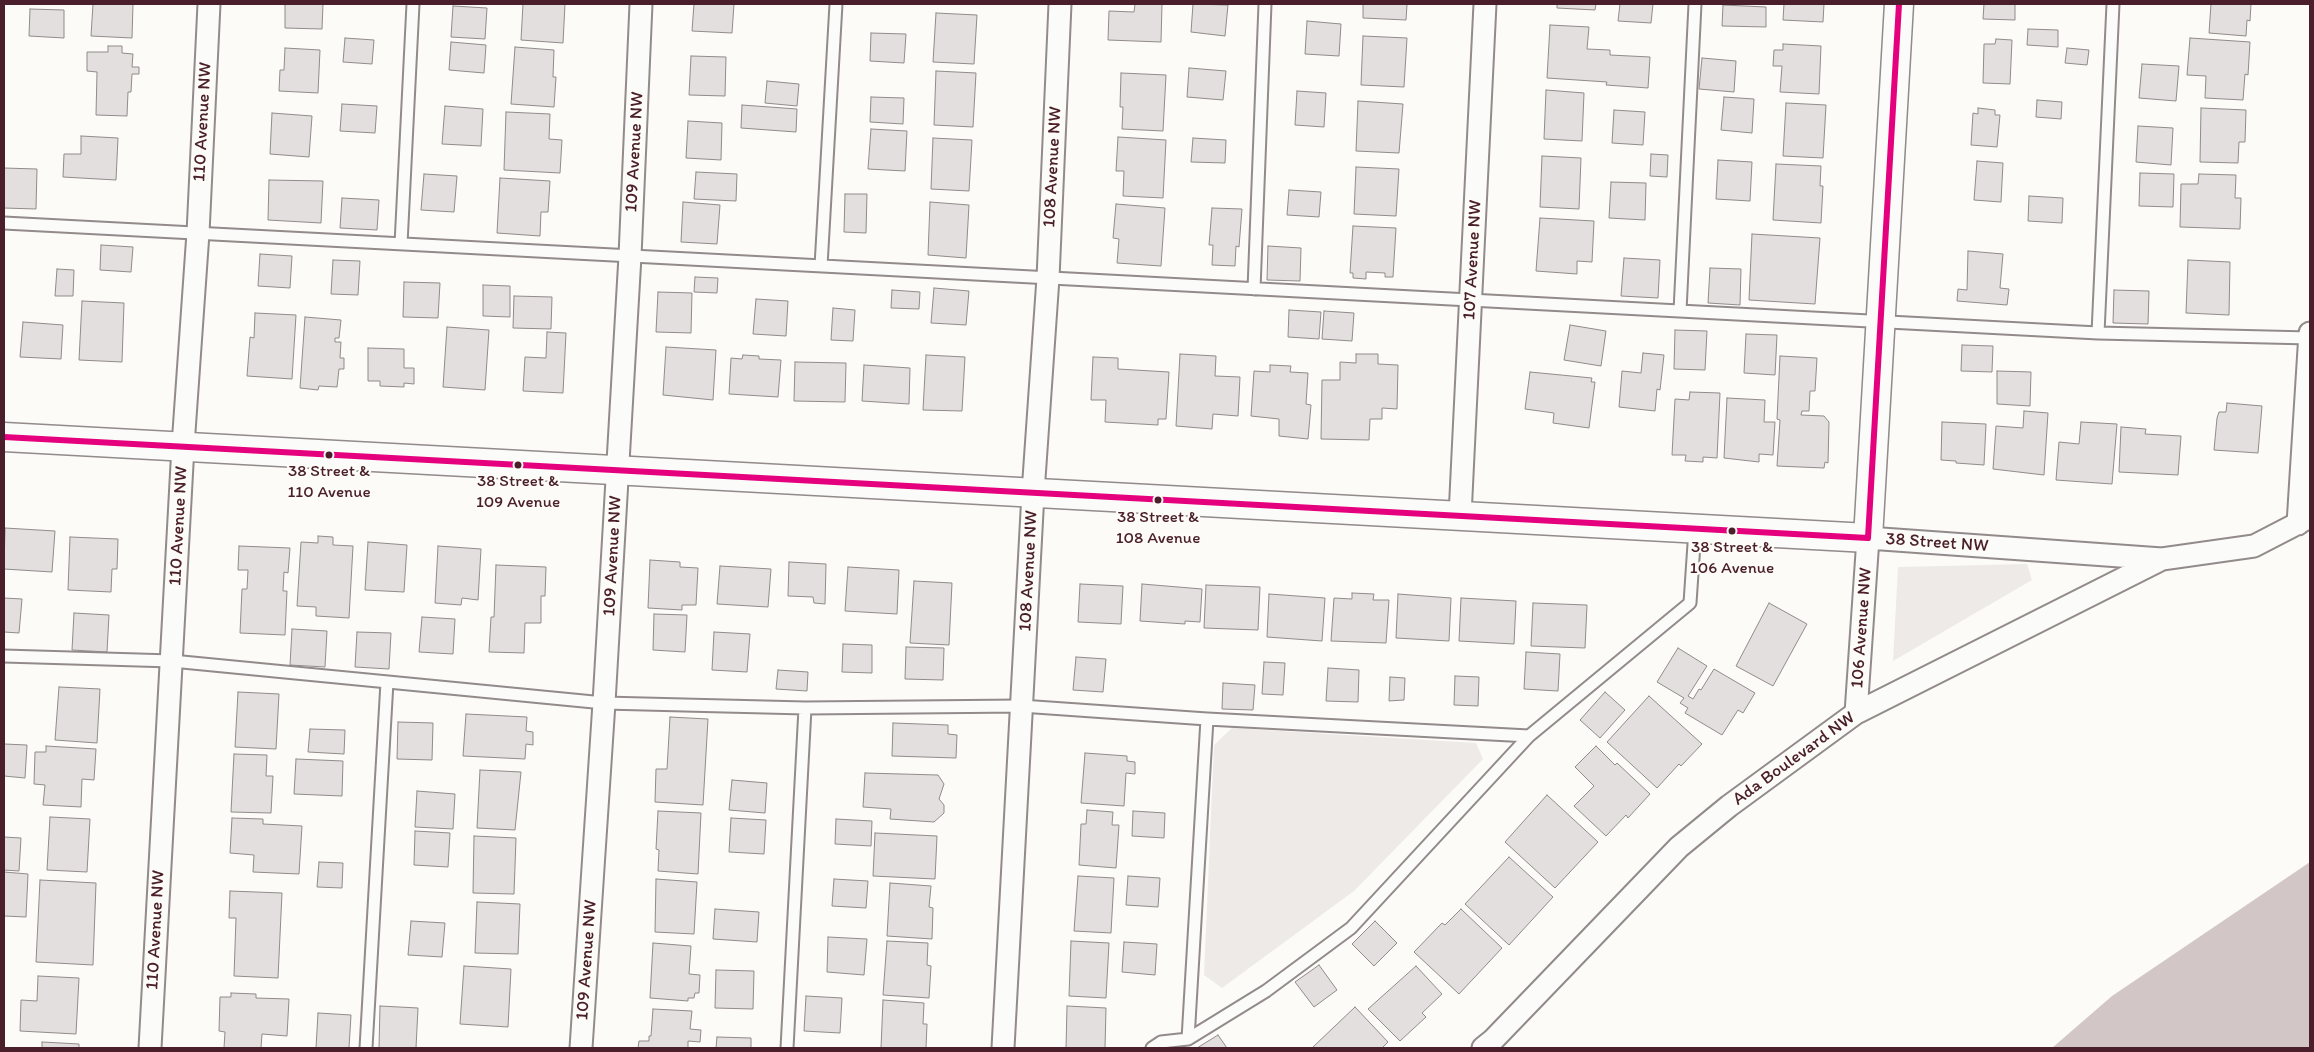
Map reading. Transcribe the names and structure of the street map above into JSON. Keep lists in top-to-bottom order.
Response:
{
  "streets": {
    "street": [
      "110 Avenue NW",
      "109 Avenue NW",
      "108 Avenue NW",
      "107 Avenue NW",
      "38 Street NW",
      "106 Avenue NW",
      "Ada Boulevard NW"
    ]
  },
  "crossings": [
    ["110 Avenue NW", "38 Street NW"],
    ["109 Avenue NW", "38 Street NW"],
    ["108 Avenue NW", "38 Street NW"],
    ["107 Avenue NW", "38 Street NW"],
    ["38 Street NW", "106 Avenue NW"],
    ["38 Street NW", "Ada Boulevard NW"],
    ["106 Avenue NW", "Ada Boulevard NW"]
  ],
  "places": [
    "38 Street & 110 Avenue",
    "38 Street & 109 Avenue",
    "38 Street & 108 Avenue",
    "38 Street & 106 Avenue"
  ]
}
